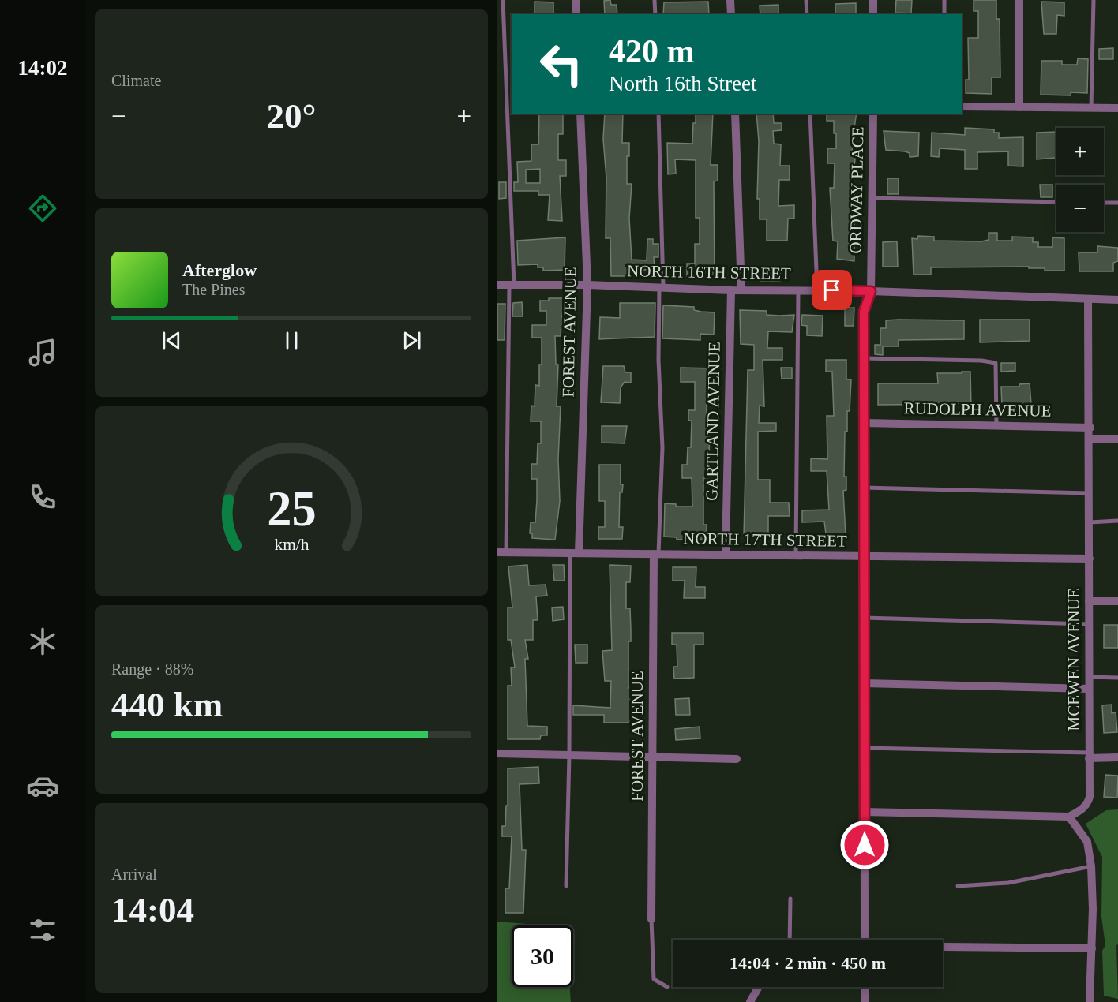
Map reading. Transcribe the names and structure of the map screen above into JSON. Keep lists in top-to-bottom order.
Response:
{
  "streets": {
    "street": [
      "ORDWAY PLACE",
      "NORTH 16TH STREET",
      "FOREST AVENUE",
      "RUDOLPH AVENUE",
      "GARTLAND AVENUE",
      "NORTH 17TH STREET",
      "MCEWEN AVENUE"
    ]
  },
  "crossings": [
    ["ORDWAY PLACE", "NORTH 16TH STREET"],
    ["ORDWAY PLACE", "RUDOLPH AVENUE"],
    ["ORDWAY PLACE", "NORTH 17TH STREET"],
    ["NORTH 16TH STREET", "FOREST AVENUE"],
    ["NORTH 16TH STREET", "GARTLAND AVENUE"],
    ["NORTH 16TH STREET", "MCEWEN AVENUE"],
    ["FOREST AVENUE", "NORTH 17TH STREET"],
    ["RUDOLPH AVENUE", "MCEWEN AVENUE"],
    ["GARTLAND AVENUE", "NORTH 17TH STREET"],
    ["NORTH 17TH STREET", "MCEWEN AVENUE"]
  ],
  "page": {
    "tabs": "14:02",
    "tile": [
      "Climate",
      ["Range · 88%", "440 km"],
      ["Arrival", "14:04"]
    ],
    "turn": ["420 m", "North 16th Street"],
    "heat": ["−", "20°", "+"],
    "map_buttons": ["+", "−"],
    "song": ["Afterglow", "The Pines"],
    "limit": "30",
    "trip": "14:04 · 2 min · 450 m",
    "gauge": ["25", "km/h"]
  }
}
